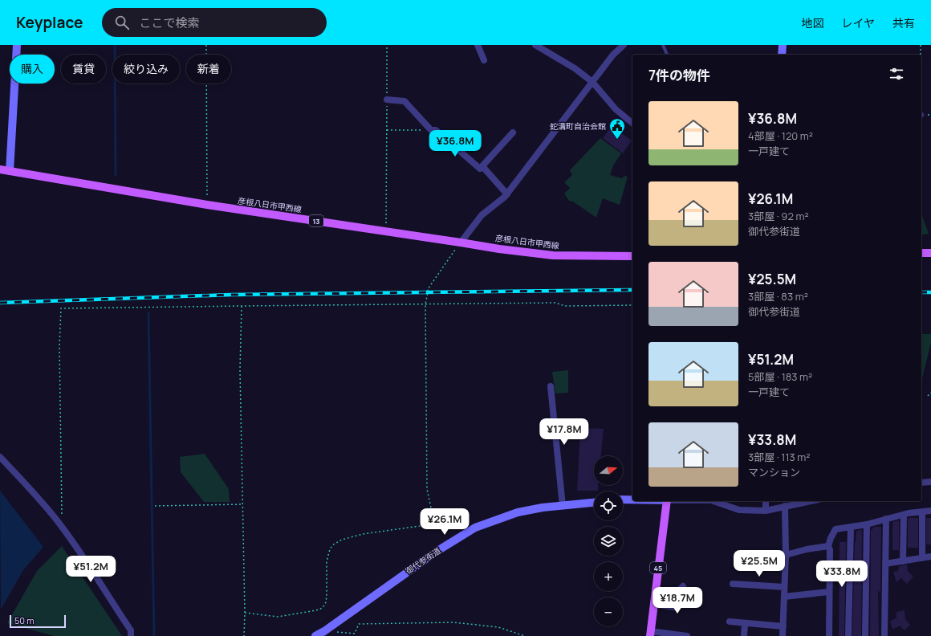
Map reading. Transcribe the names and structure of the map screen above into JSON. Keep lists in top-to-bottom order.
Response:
{
  "streets": {
    "main road": ["彦根八日市甲西線", "13", "45"],
    "street": ["御代参街道"]
  },
  "places": {
    "public building": ["蛇溝町自治会館"]
  },
  "scale_bar": "50 m",
  "north": "right",
  "page": {
    "header": "Keyplace",
    "search": "ここで検索",
    "nav": ["地図", "レイヤ", "共有"],
    "chip": [
      "購入",
      "賃貸",
      "絞り込み",
      "新着"
    ],
    "heading": "7件の物件",
    "list": [
      {
        "name": "¥36.8M",
        "note": "4部屋 · 120 m² · 一戸建て"
      },
      {
        "name": "¥26.1M",
        "note": "3部屋 · 92 m² · 御代参街道"
      },
      {
        "name": "¥25.5M",
        "note": "3部屋 · 83 m² · 御代参街道"
      },
      {
        "name": "¥51.2M",
        "note": "5部屋 · 183 m² · 一戸建て"
      },
      {
        "name": "¥33.8M",
        "note": "3部屋 · 113 m² · マンション"
      }
    ],
    "price": [
      "¥36.8M",
      "¥17.8M",
      "¥26.1M",
      "¥25.5M",
      "¥51.2M",
      "¥33.8M",
      "¥18.7M"
    ],
    "map_buttons": ["+", "−"],
    "scale": "50 m"
  }
}
